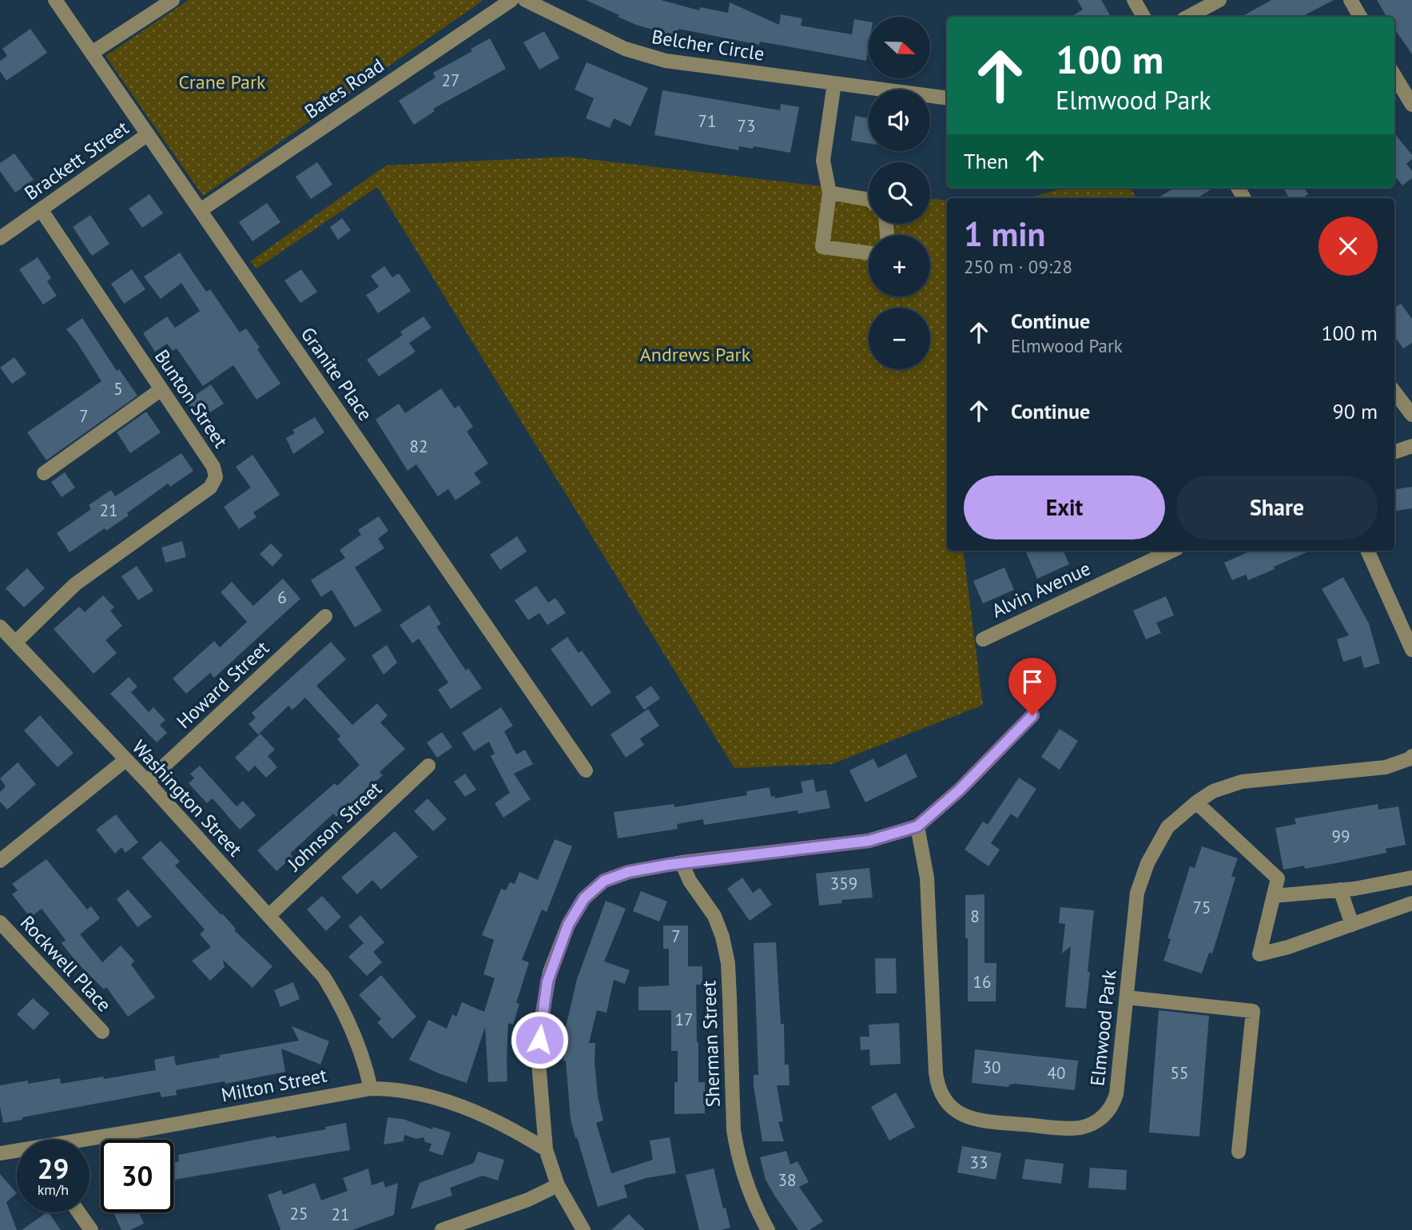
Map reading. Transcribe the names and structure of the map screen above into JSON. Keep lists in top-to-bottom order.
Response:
{
  "streets": {
    "street": [
      "Belcher Circle",
      "Bates Road",
      "Brackett Street",
      "Granite Place",
      "Bunton Street",
      "Alvin Avenue",
      "Howard Street",
      "Washington Street",
      "Johnson Street",
      "Rockwell Place",
      "Elmwood Park",
      "Sherman Street",
      "Milton Street"
    ]
  },
  "crossings": [
    ["Bates Road", "Granite Place"],
    ["Brackett Street", "Granite Place"],
    ["Brackett Street", "Bunton Street"],
    ["Bunton Street", "Washington Street"],
    ["Howard Street", "Washington Street"],
    ["Washington Street", "Johnson Street"],
    ["Washington Street", "Milton Street"]
  ],
  "parks": ["Crane Park", "Andrews Park"],
  "house_numbers": [
    "27",
    "71",
    "73",
    "5",
    "7",
    "82",
    "21",
    "6",
    "99",
    "359",
    "75",
    "8",
    "7",
    "16",
    "17",
    "30",
    "40",
    "55",
    "33",
    "38",
    "25",
    "21"
  ],
  "north": "right",
  "page": {
    "map_buttons": ["+", "−"],
    "turn": ["100 m", "Elmwood Park"],
    "then": "Then",
    "heading": ["1 min", "250 m · 09:28"],
    "list": [
      {
        "name": "Continue",
        "note": "Elmwood Park",
        "value": "100 m"
      },
      {
        "name": "Continue",
        "value": "90 m"
      }
    ],
    "buttons": ["Exit", "Share"],
    "speed": "29 km/h",
    "limit": "30"
  }
}
